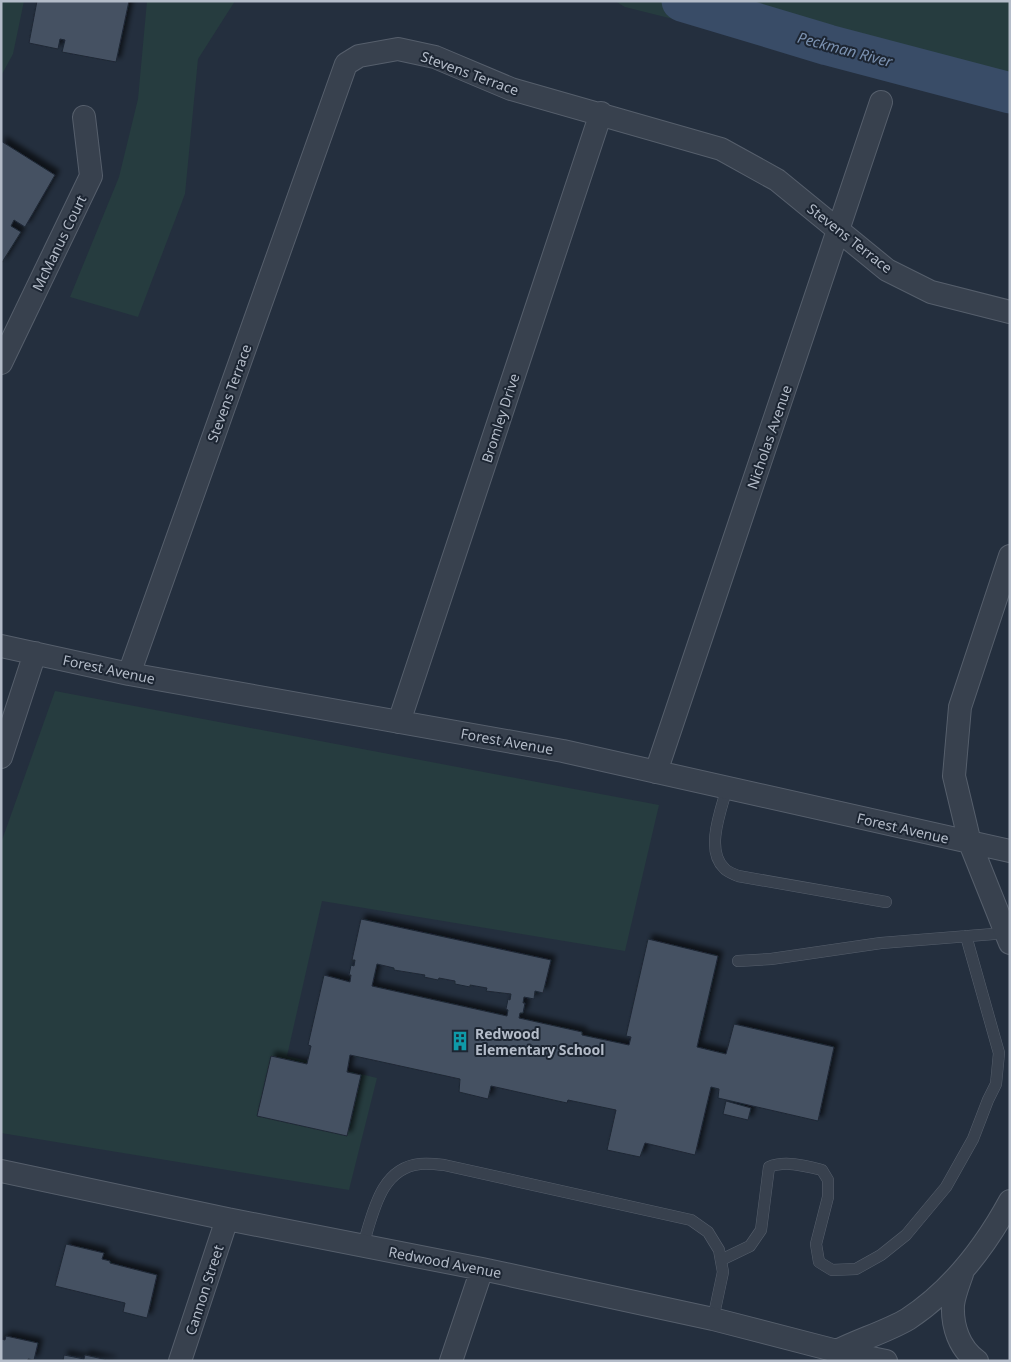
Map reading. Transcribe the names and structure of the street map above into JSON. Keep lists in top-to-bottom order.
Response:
{
  "streets": {
    "street": [
      "Stevens Terrace",
      "McManus Court",
      "Bromley Drive",
      "Nicholas Avenue",
      "Forest Avenue",
      "Redwood Avenue",
      "Cannon Street"
    ]
  },
  "crossings": [
    ["Stevens Terrace", "Bromley Drive"],
    ["Stevens Terrace", "Nicholas Avenue"],
    ["Stevens Terrace", "Forest Avenue"],
    ["Bromley Drive", "Forest Avenue"],
    ["Nicholas Avenue", "Forest Avenue"],
    ["Redwood Avenue", "Cannon Street"]
  ],
  "water": ["Peckman River"],
  "places": {
    "building": ["Redwood Elementary School"]
  }
}
